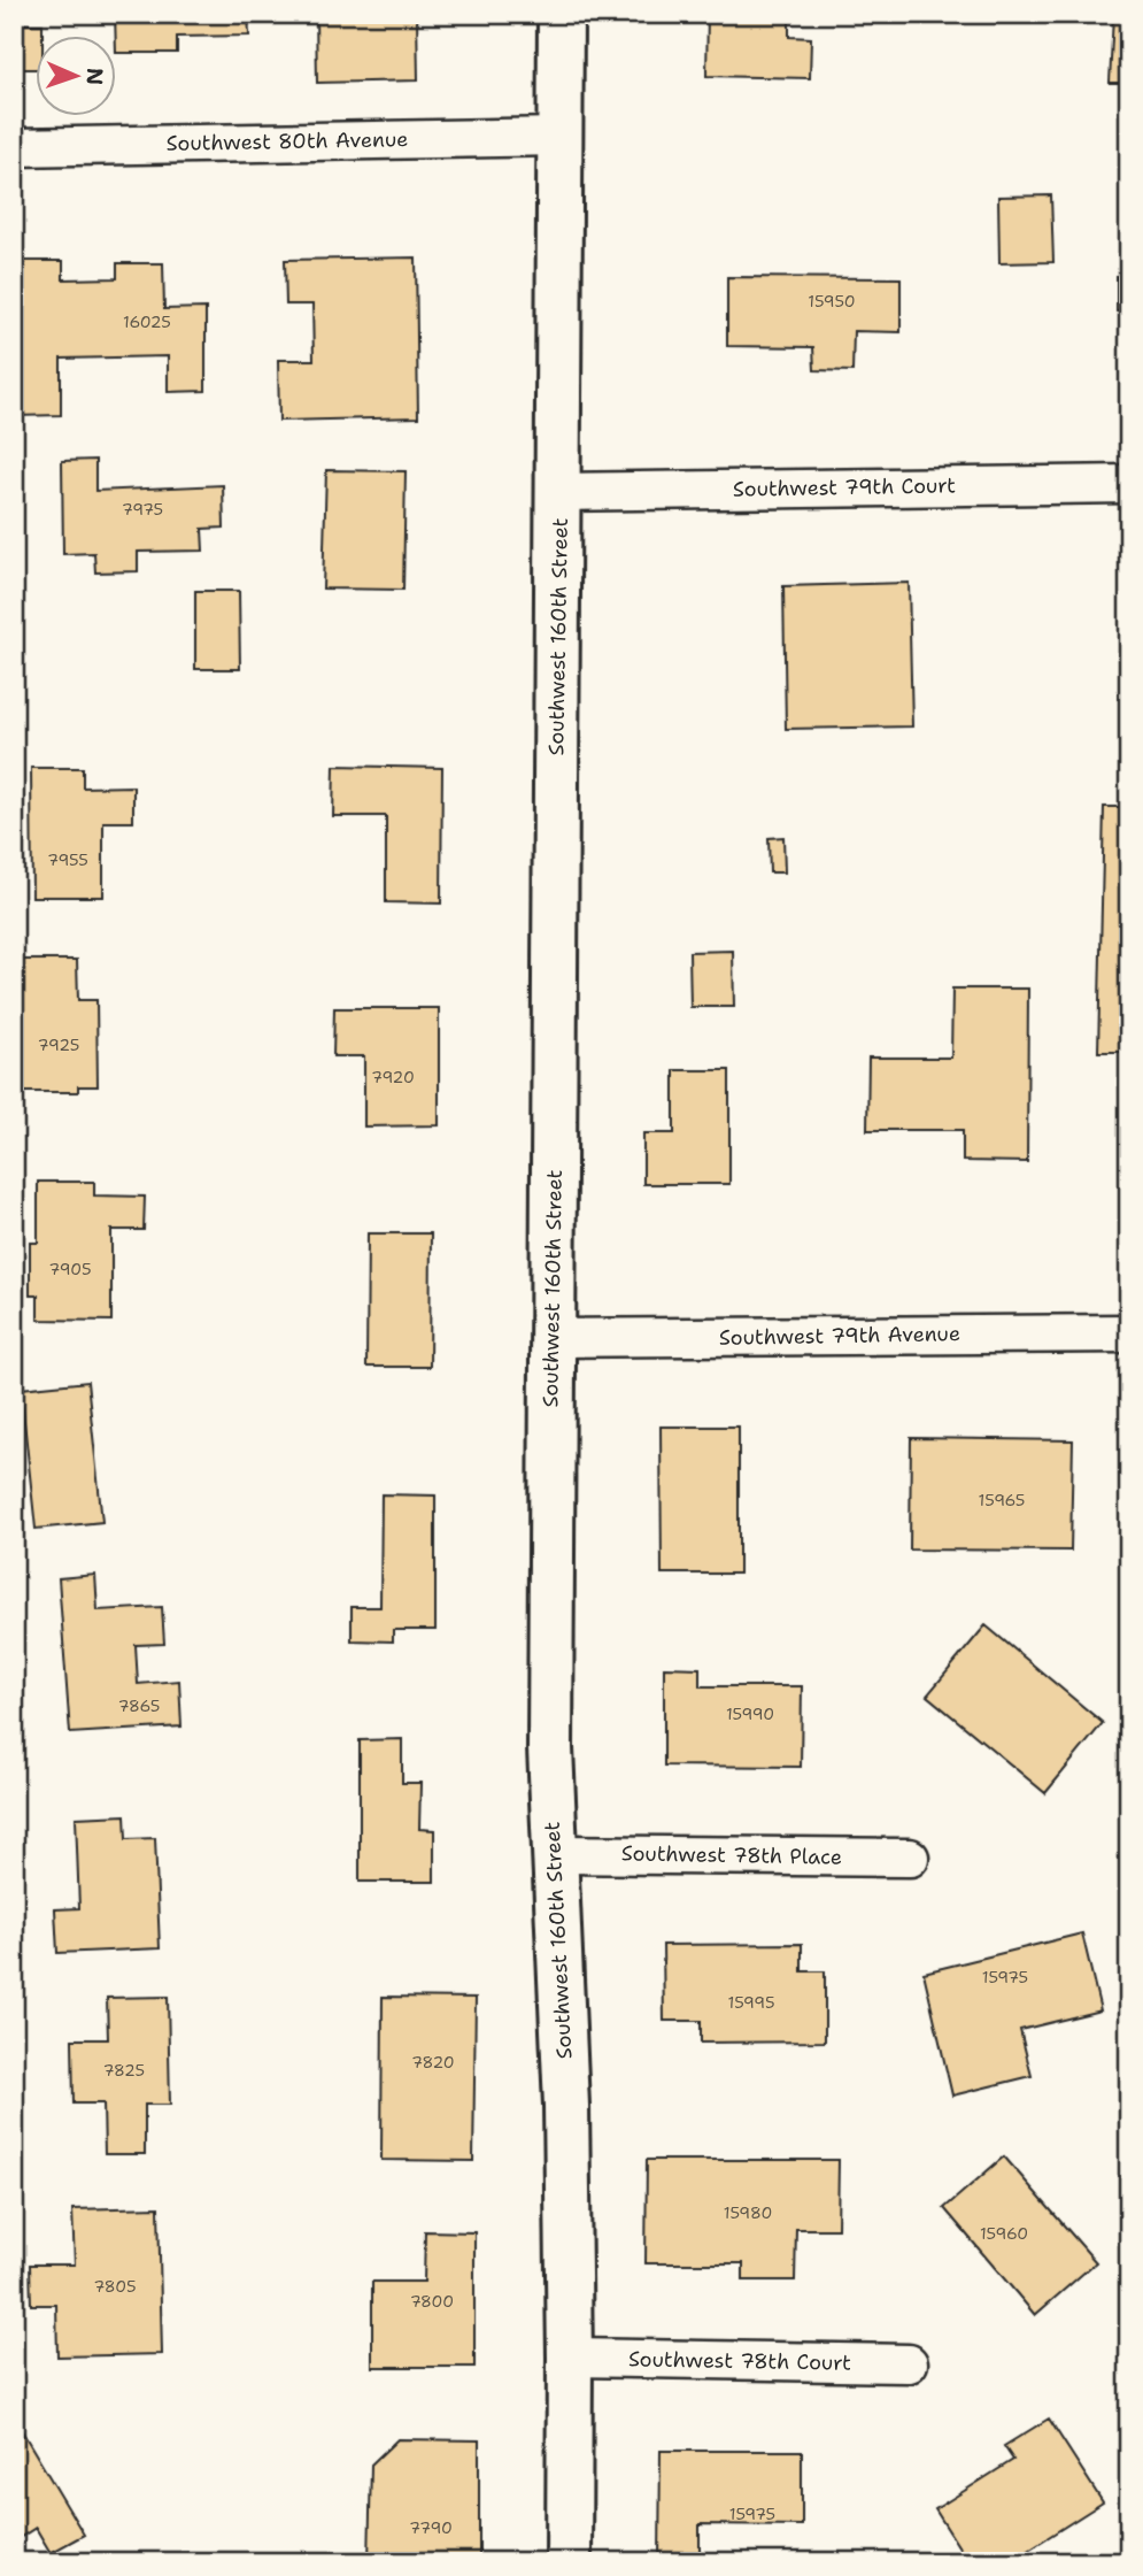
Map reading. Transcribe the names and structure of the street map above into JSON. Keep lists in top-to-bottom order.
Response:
{
  "streets": {
    "street": [
      "Southwest 80th Avenue",
      "Southwest 79th Court",
      "Southwest 160th Street",
      "Southwest 79th Avenue",
      "Southwest 78th Place",
      "Southwest 78th Court"
    ]
  },
  "crossings": [
    ["Southwest 80th Avenue", "Southwest 160th Street"],
    ["Southwest 79th Court", "Southwest 160th Street"],
    ["Southwest 160th Street", "Southwest 79th Avenue"],
    ["Southwest 160th Street", "Southwest 78th Place"],
    ["Southwest 160th Street", "Southwest 78th Court"]
  ],
  "house_numbers": [
    "15950",
    "16025",
    "7975",
    "7955",
    "7925",
    "7920",
    "7905",
    "15965",
    "7865",
    "15990",
    "15975",
    "15995",
    "7820",
    "7825",
    "15980",
    "15960",
    "7805",
    "7800",
    "15975",
    "7790"
  ],
  "north": "right"
}
